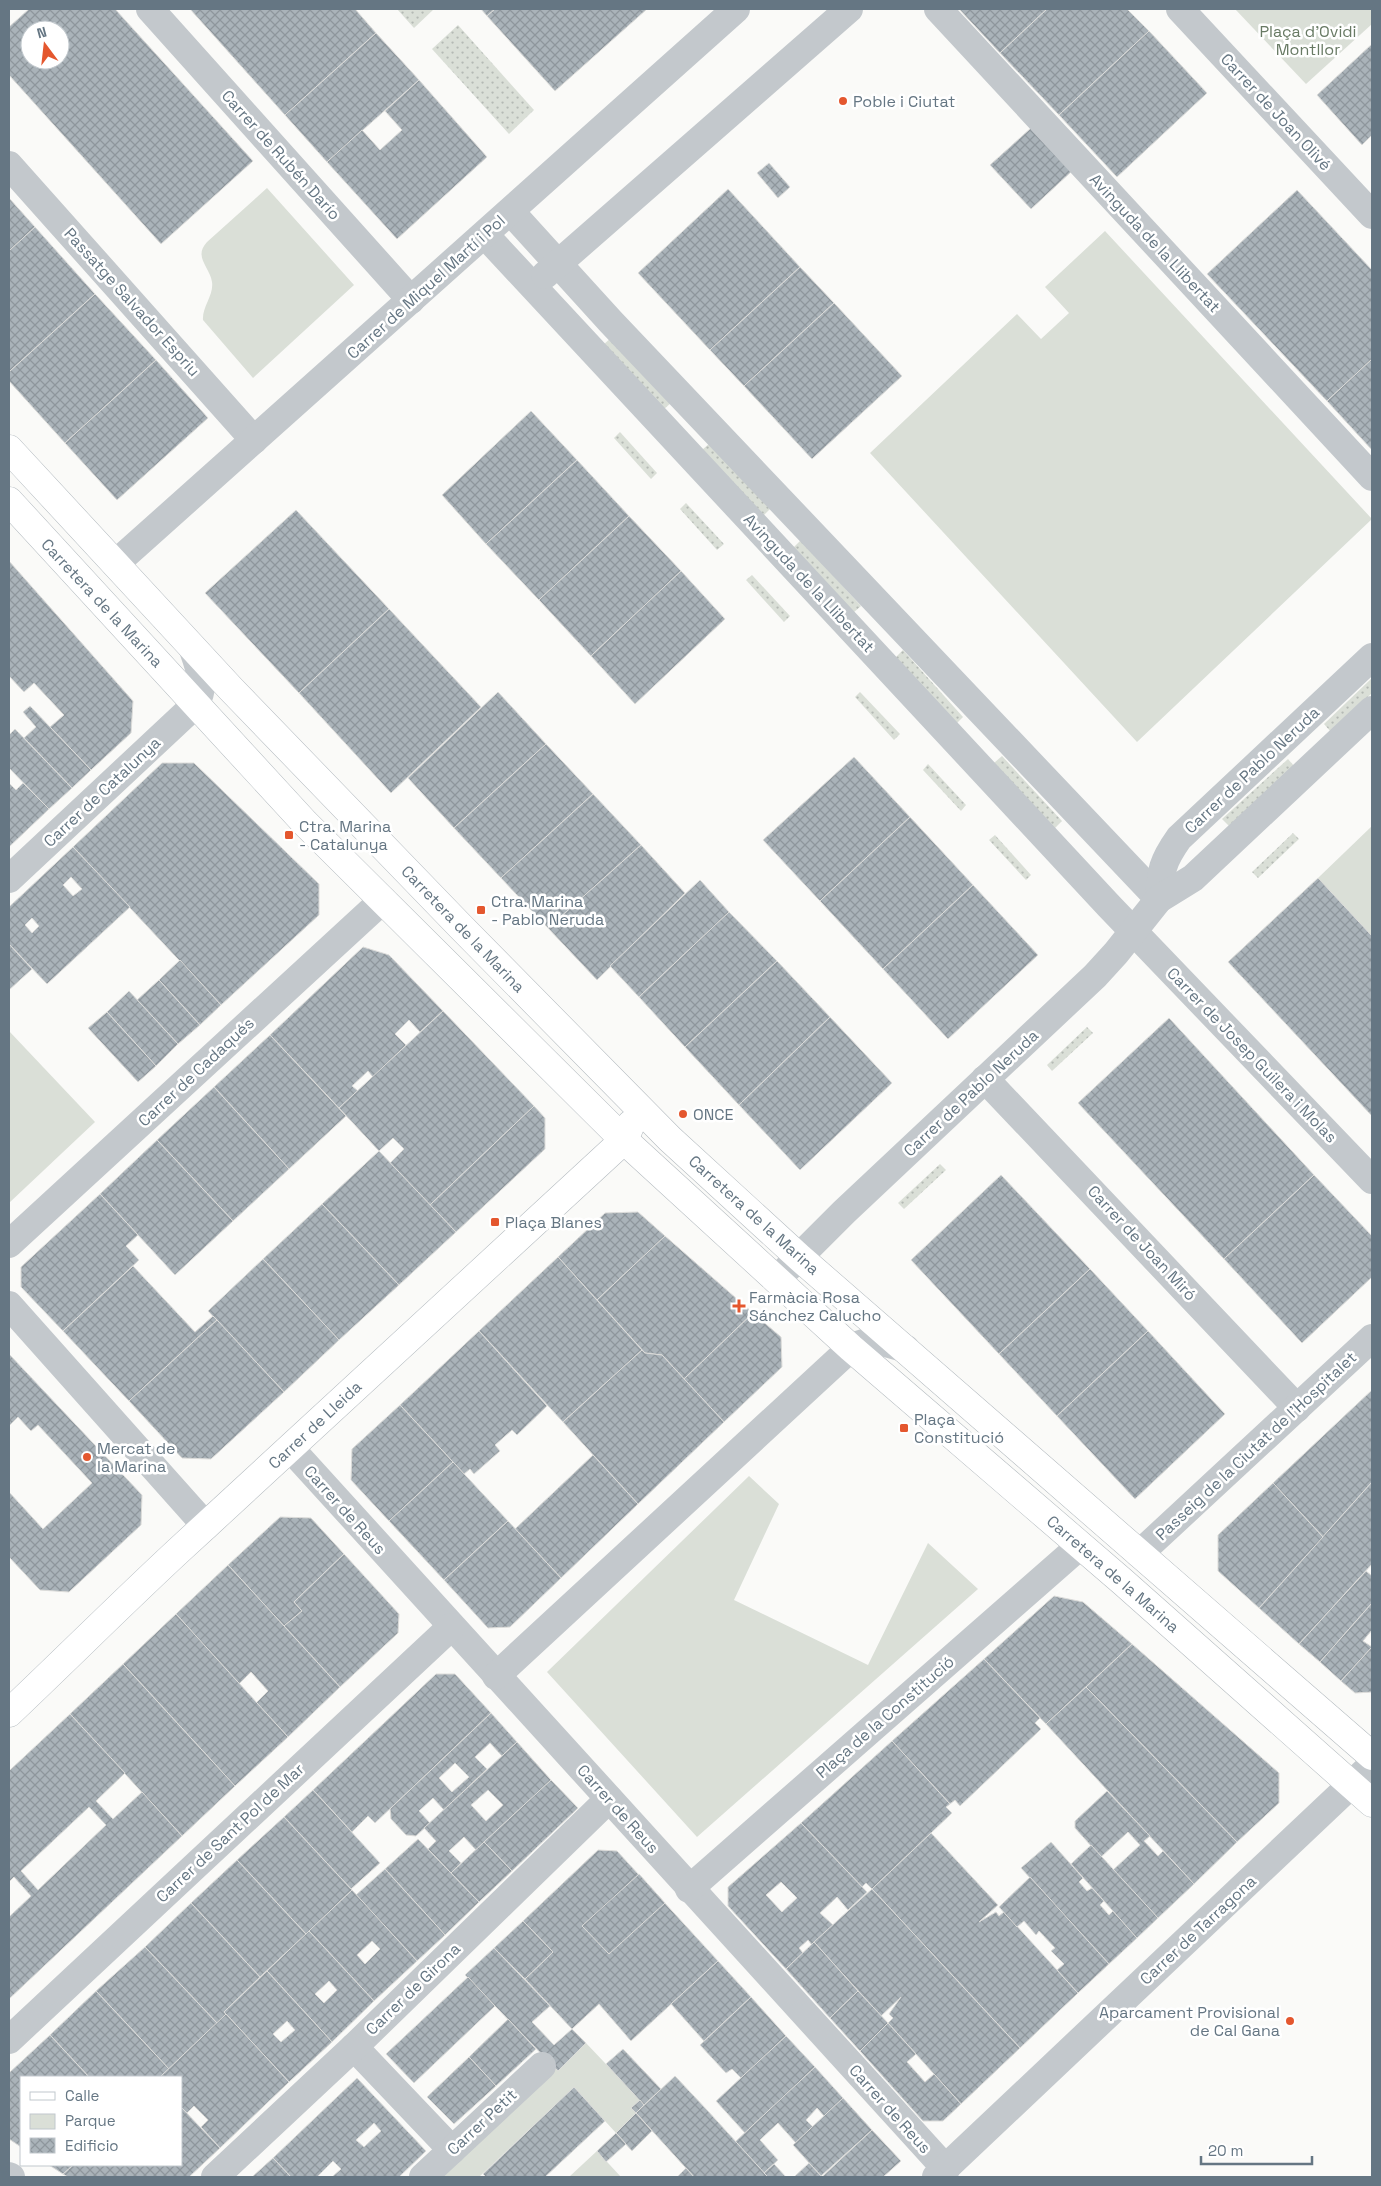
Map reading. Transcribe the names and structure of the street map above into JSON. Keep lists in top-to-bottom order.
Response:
{
  "streets": {
    "street": [
      "Carrer de Joan Olivé",
      "Carrer de Rubén Darío",
      "Avinguda de la Llibertat",
      "Carrer de Miquel Martí i Pol",
      "Passatge Salvador Espriu",
      "Carretera de la Marina",
      "Carrer de Pablo Neruda",
      "Carrer de Catalunya",
      "Carrer de Josep Guilera i Molas",
      "Carrer de Cadaqués",
      "Carrer de Joan Miró",
      "Carrer de Lleida",
      "Passeig de la Ciutat de l'Hospitalet",
      "Carrer de Reus",
      "Plaça de la Constitució",
      "Carrer de Sant Pol de Mar",
      "Carrer de Tarragona",
      "Carrer de Girona",
      "Carrer Petit"
    ]
  },
  "crossings": [
    ["Carrer de Rubén Darío", "Carrer de Miquel Martí i Pol"],
    ["Avinguda de la Llibertat", "Carrer de Miquel Martí i Pol"],
    ["Avinguda de la Llibertat", "Carrer de Pablo Neruda"],
    ["Avinguda de la Llibertat", "Carrer de Josep Guilera i Molas"],
    ["Carrer de Miquel Martí i Pol", "Passatge Salvador Espriu"],
    ["Carrer de Miquel Martí i Pol", "Carretera de la Marina"],
    ["Carretera de la Marina", "Carrer de Pablo Neruda"],
    ["Carretera de la Marina", "Carrer de Catalunya"],
    ["Carretera de la Marina", "Carrer de Cadaqués"],
    ["Carretera de la Marina", "Carrer de Lleida"],
    ["Carretera de la Marina", "Passeig de la Ciutat de l'Hospitalet"],
    ["Carretera de la Marina", "Plaça de la Constitució"],
    ["Carretera de la Marina", "Carrer de Tarragona"],
    ["Carrer de Pablo Neruda", "Carrer de Josep Guilera i Molas"],
    ["Carrer de Pablo Neruda", "Carrer de Joan Miró"],
    ["Carrer de Joan Miró", "Passeig de la Ciutat de l'Hospitalet"],
    ["Carrer de Lleida", "Carrer de Reus"],
    ["Carrer de Reus", "Plaça de la Constitució"],
    ["Carrer de Reus", "Carrer de Sant Pol de Mar"],
    ["Carrer de Reus", "Carrer de Tarragona"],
    ["Carrer de Reus", "Carrer de Girona"]
  ],
  "parks": ["Plaça d'Ovidi Montllor"],
  "places": {
    "other": [
      "Poble i Ciutat",
      "ONCE",
      "Mercat de la Marina",
      "Aparcament Provisional de Cal Gana"
    ],
    "transit": [
      "Ctra. Marina - Catalunya",
      "Ctra. Marina - Pablo Neruda",
      "Plaça Blanes",
      "Plaça Constitució"
    ],
    "health": ["Farmàcia Rosa Sánchez Calucho"]
  },
  "legend": ["Calle", "Parque", "Edificio"],
  "scale_bar": "20 m",
  "north": "top"
}
